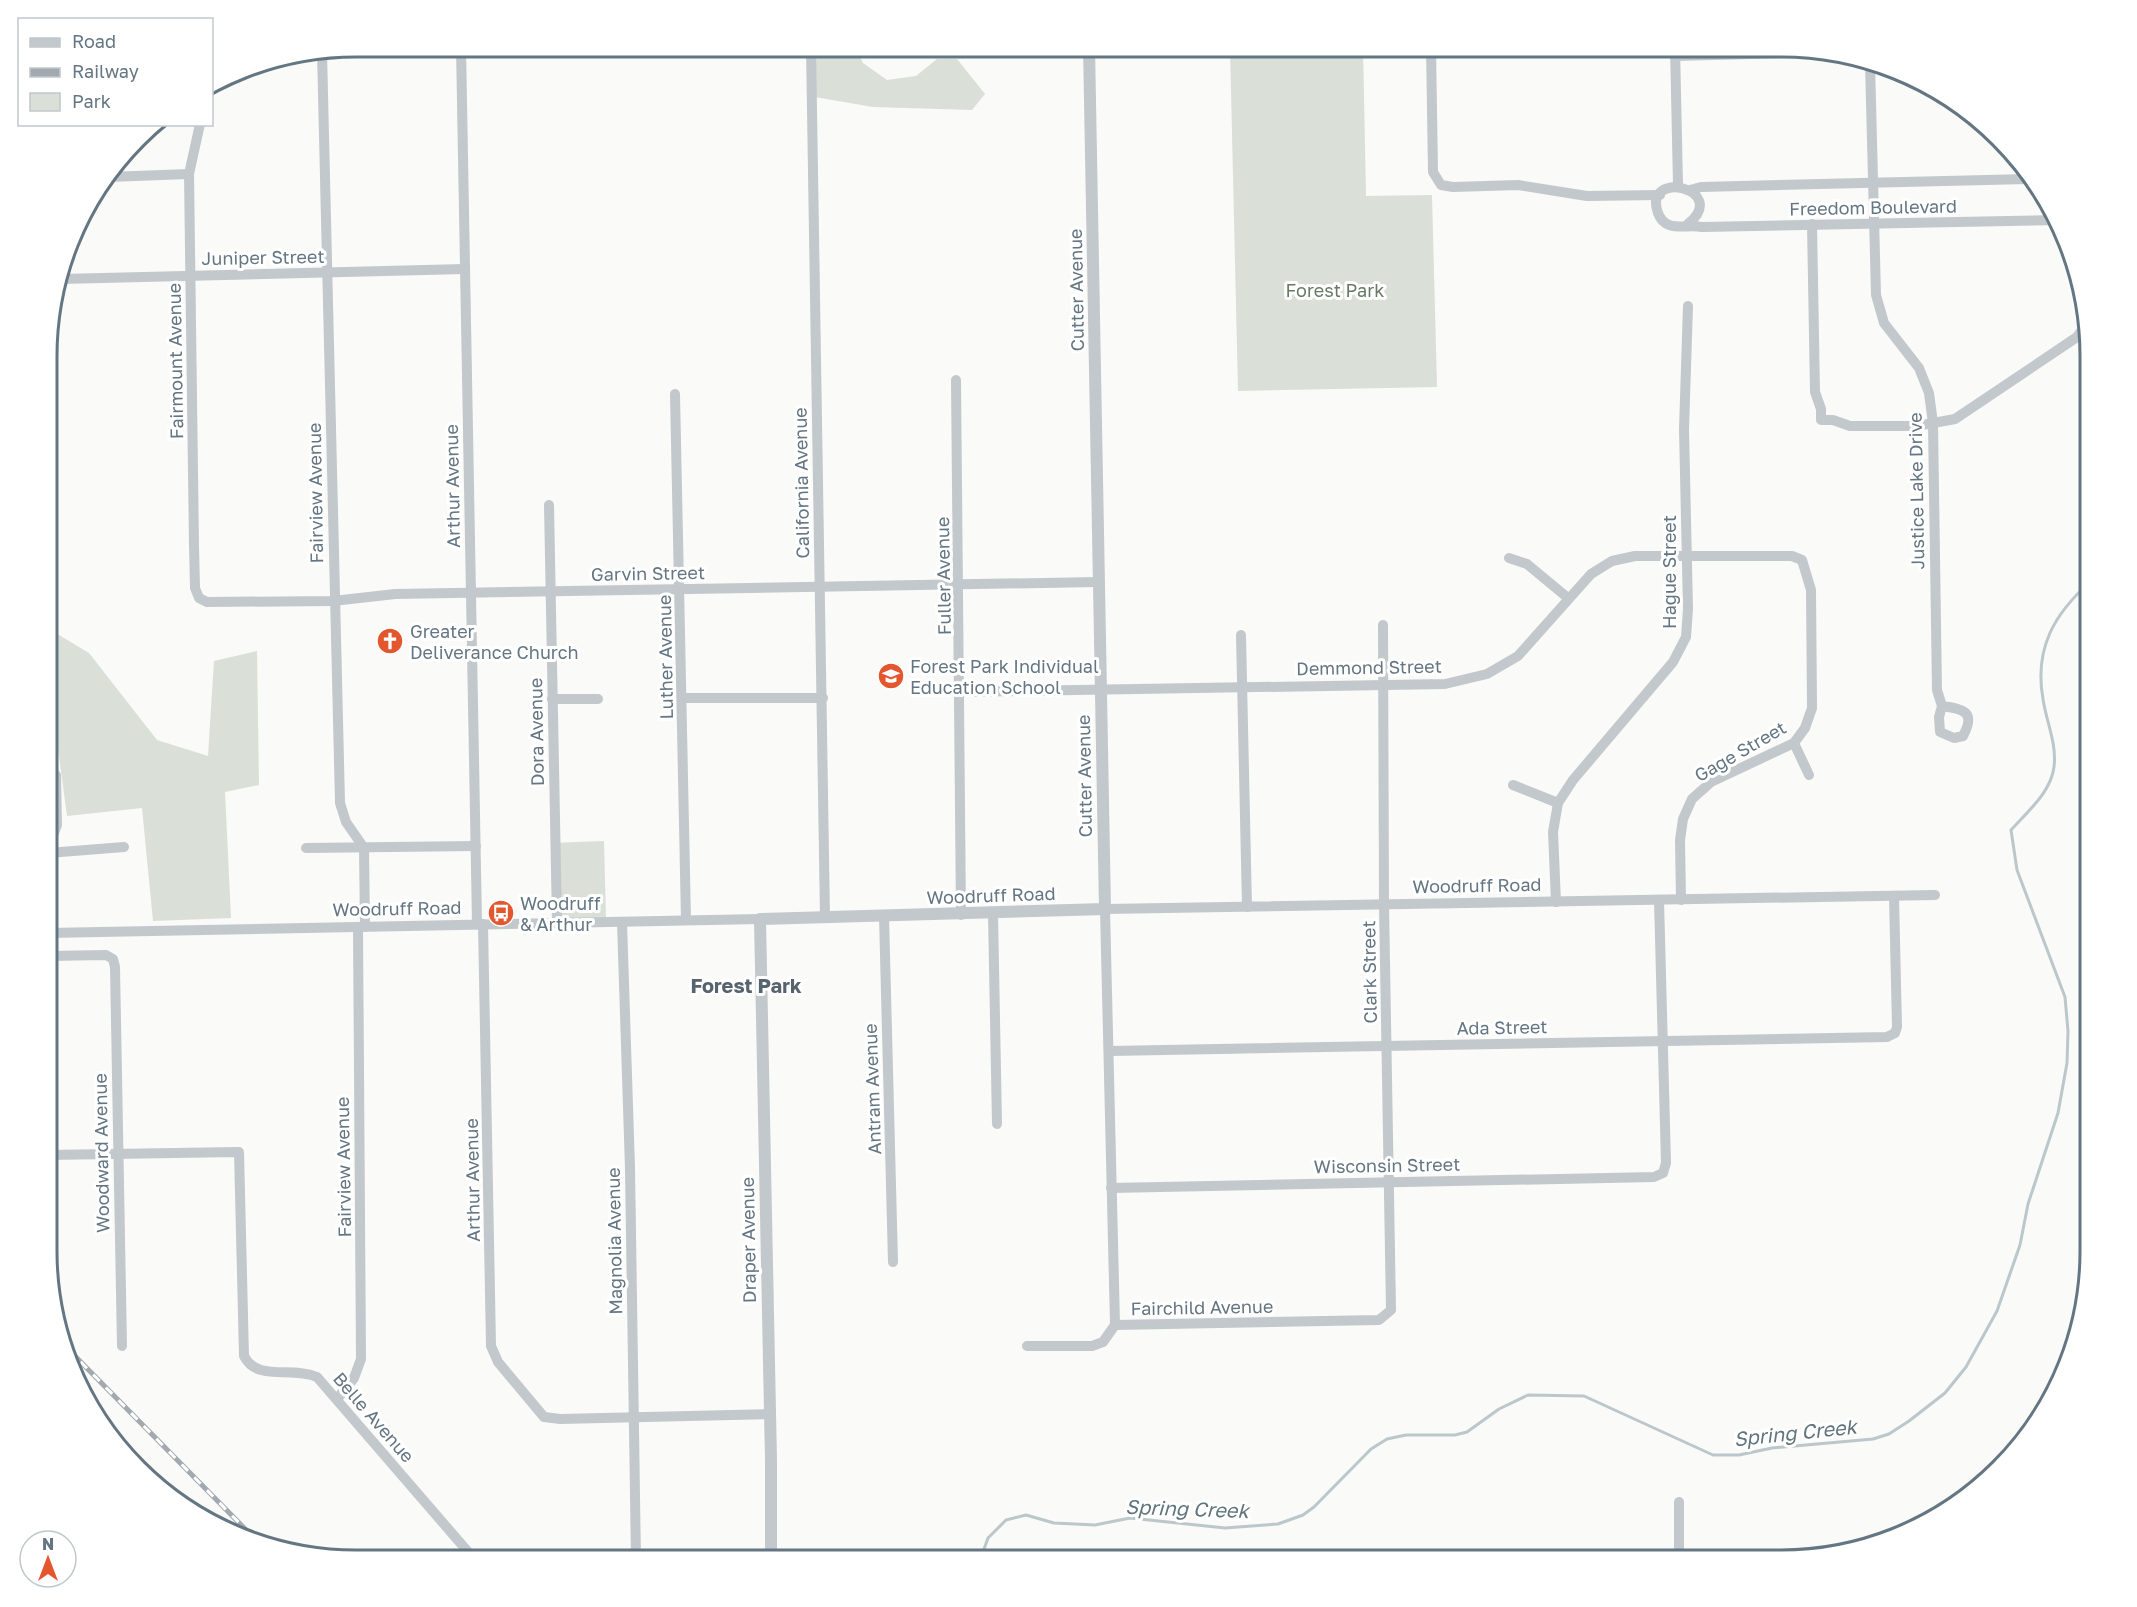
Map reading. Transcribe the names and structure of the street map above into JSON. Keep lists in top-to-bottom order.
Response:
{
  "streets": {
    "street": [
      "Freedom Boulevard",
      "Juniper Street",
      "Cutter Avenue",
      "Fairmount Avenue",
      "California Avenue",
      "Arthur Avenue",
      "Justice Lake Drive",
      "Fairview Avenue",
      "Hague Street",
      "Garvin Street",
      "Fuller Avenue",
      "Luther Avenue",
      "Demmond Street",
      "Dora Avenue",
      "Gage Street",
      "Woodruff Road",
      "Clark Street",
      "Ada Street",
      "Antram Avenue",
      "Woodward Avenue",
      "Wisconsin Street",
      "Draper Avenue",
      "Magnolia Avenue",
      "Fairchild Avenue",
      "Belle Avenue"
    ]
  },
  "crossings": [
    ["Freedom Boulevard", "Justice Lake Drive"],
    ["Juniper Street", "Fairmount Avenue"],
    ["Juniper Street", "Arthur Avenue"],
    ["Juniper Street", "Fairview Avenue"],
    ["Cutter Avenue", "Garvin Street"],
    ["Cutter Avenue", "Demmond Street"],
    ["Cutter Avenue", "Woodruff Road"],
    ["Cutter Avenue", "Ada Street"],
    ["Cutter Avenue", "Wisconsin Street"],
    ["Cutter Avenue", "Fairchild Avenue"],
    ["Fairmount Avenue", "Garvin Street"],
    ["California Avenue", "Garvin Street"],
    ["California Avenue", "Woodruff Road"],
    ["Arthur Avenue", "Garvin Street"],
    ["Arthur Avenue", "Woodruff Road"],
    ["Arthur Avenue", "Magnolia Avenue"],
    ["Fairview Avenue", "Garvin Street"],
    ["Fairview Avenue", "Woodruff Road"],
    ["Fairview Avenue", "Belle Avenue"],
    ["Hague Street", "Demmond Street"],
    ["Hague Street", "Woodruff Road"],
    ["Garvin Street", "Fuller Avenue"],
    ["Garvin Street", "Luther Avenue"],
    ["Garvin Street", "Dora Avenue"],
    ["Fuller Avenue", "Demmond Street"],
    ["Fuller Avenue", "Woodruff Road"],
    ["Luther Avenue", "Woodruff Road"],
    ["Demmond Street", "Gage Street"],
    ["Demmond Street", "Clark Street"],
    ["Dora Avenue", "Woodruff Road"],
    ["Gage Street", "Woodruff Road"],
    ["Woodruff Road", "Clark Street"],
    ["Woodruff Road", "Ada Street"],
    ["Woodruff Road", "Antram Avenue"],
    ["Woodruff Road", "Draper Avenue"],
    ["Woodruff Road", "Magnolia Avenue"],
    ["Clark Street", "Ada Street"],
    ["Clark Street", "Wisconsin Street"],
    ["Clark Street", "Fairchild Avenue"],
    ["Ada Street", "Wisconsin Street"],
    ["Woodward Avenue", "Belle Avenue"]
  ],
  "districts": ["Forest Park"],
  "water": ["Spring Creek"],
  "parks": ["Forest Park"],
  "places": {
    "church": ["Greater Deliverance Church"],
    "school or university": ["Forest Park Individual Education School"],
    "bus stop": ["Woodruff & Arthur"]
  },
  "legend": ["Road", "Railway", "Park"],
  "north": "top"
}
